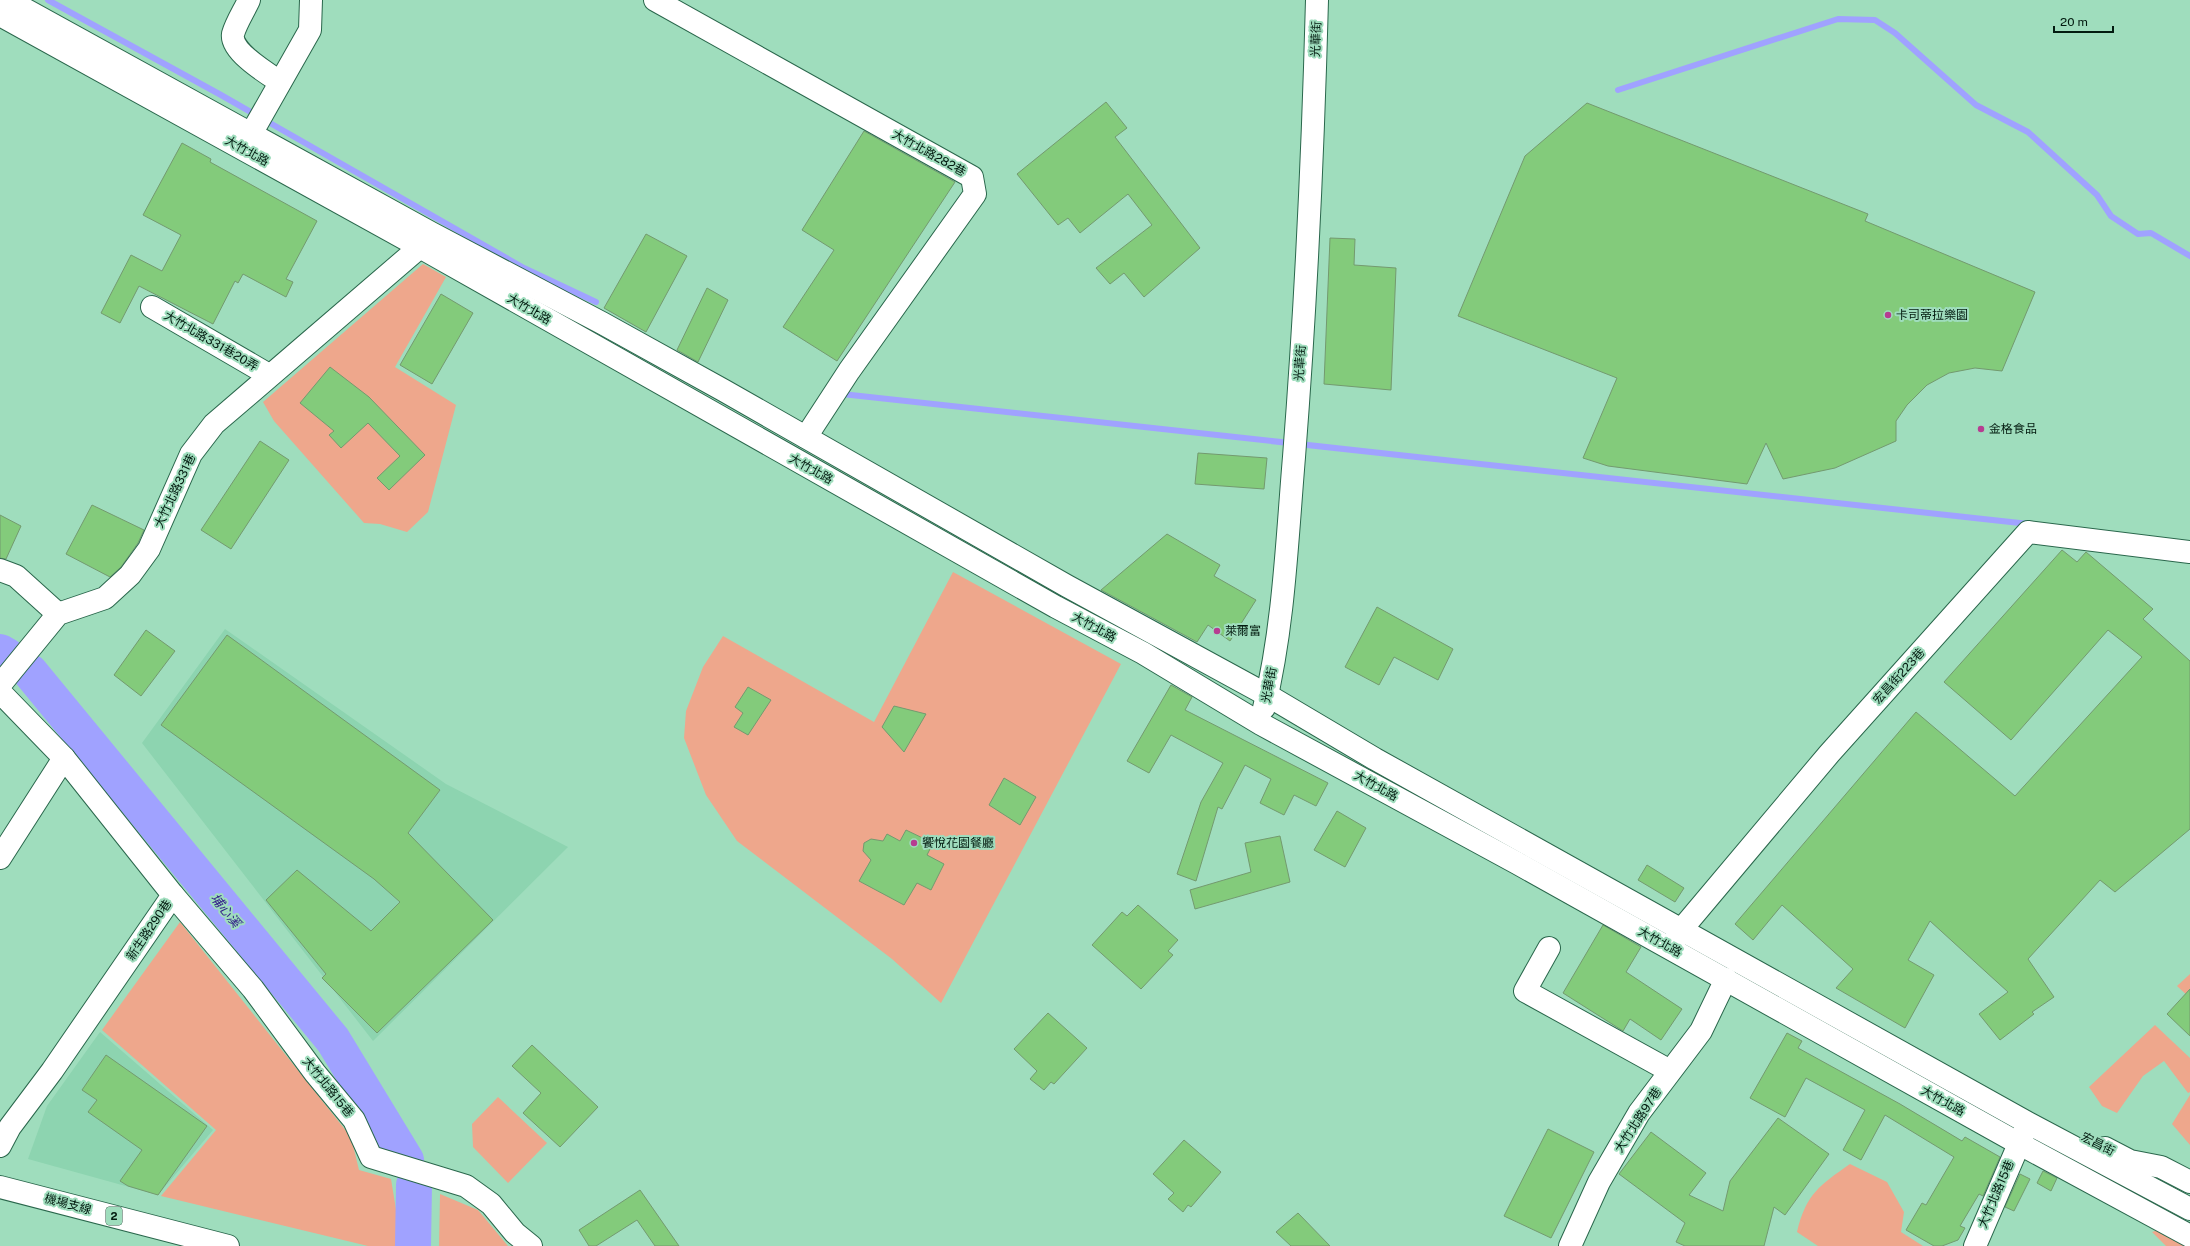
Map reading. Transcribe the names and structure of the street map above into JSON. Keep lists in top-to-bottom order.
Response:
{
  "streets": {
    "main road": [
      "光華街",
      "大竹北路",
      "大竹北路282巷",
      "大竹北路331巷20弄",
      "大竹北路331巷",
      "宏昌街223巷",
      "新生路290巷",
      "大竹北路15巷",
      "大竹北路97巷",
      "宏昌街",
      "機場支線",
      "2"
    ]
  },
  "crossings": [
    ["光華街", "大竹北路"],
    ["大竹北路", "大竹北路282巷"],
    ["大竹北路", "大竹北路331巷"],
    ["大竹北路", "宏昌街223巷"],
    ["大竹北路", "大竹北路15巷"],
    ["大竹北路", "大竹北路97巷"],
    ["大竹北路", "宏昌街"],
    ["大竹北路331巷20弄", "大竹北路331巷"],
    ["新生路290巷", "大竹北路15巷"]
  ],
  "water": ["埔心溪"],
  "places": [
    "卡司蒂拉樂園",
    "金格食品",
    "萊爾富",
    "饗悅花園餐廳"
  ],
  "scale_bar": "20 m"
}
